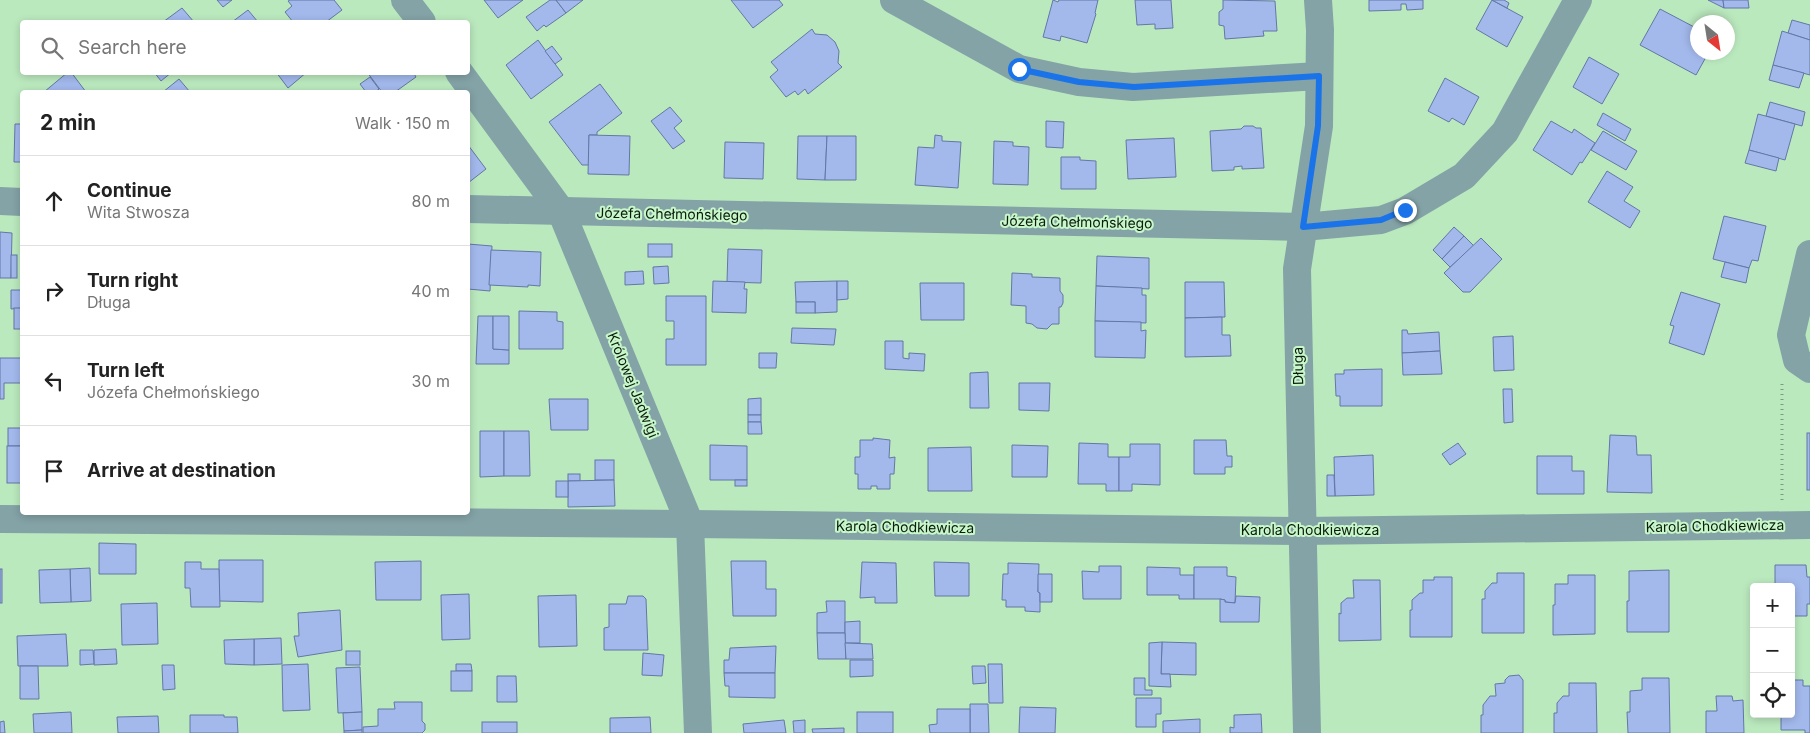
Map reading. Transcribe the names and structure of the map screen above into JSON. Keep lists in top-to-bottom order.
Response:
{
  "streets": {
    "street": [
      "Józefa Chełmońskiego",
      "Długa",
      "Królowej Jadwigi",
      "Karola Chodkiewicza"
    ]
  },
  "crossings": [
    ["Józefa Chełmońskiego", "Długa"],
    ["Józefa Chełmońskiego", "Królowej Jadwigi"],
    ["Długa", "Karola Chodkiewicza"],
    ["Królowej Jadwigi", "Karola Chodkiewicza"]
  ],
  "north": "bottom right",
  "page": {
    "search": "Search here",
    "heading": ["2 min", "Walk · 150 m"],
    "list": [
      ["Continue", "Wita Stwosza", "80 m"],
      ["Turn right", "Długa", "40 m"],
      ["Turn left", "Józefa Chełmońskiego", "30 m"],
      "Arrive at destination"
    ],
    "map_buttons": ["+", "−"]
  }
}
